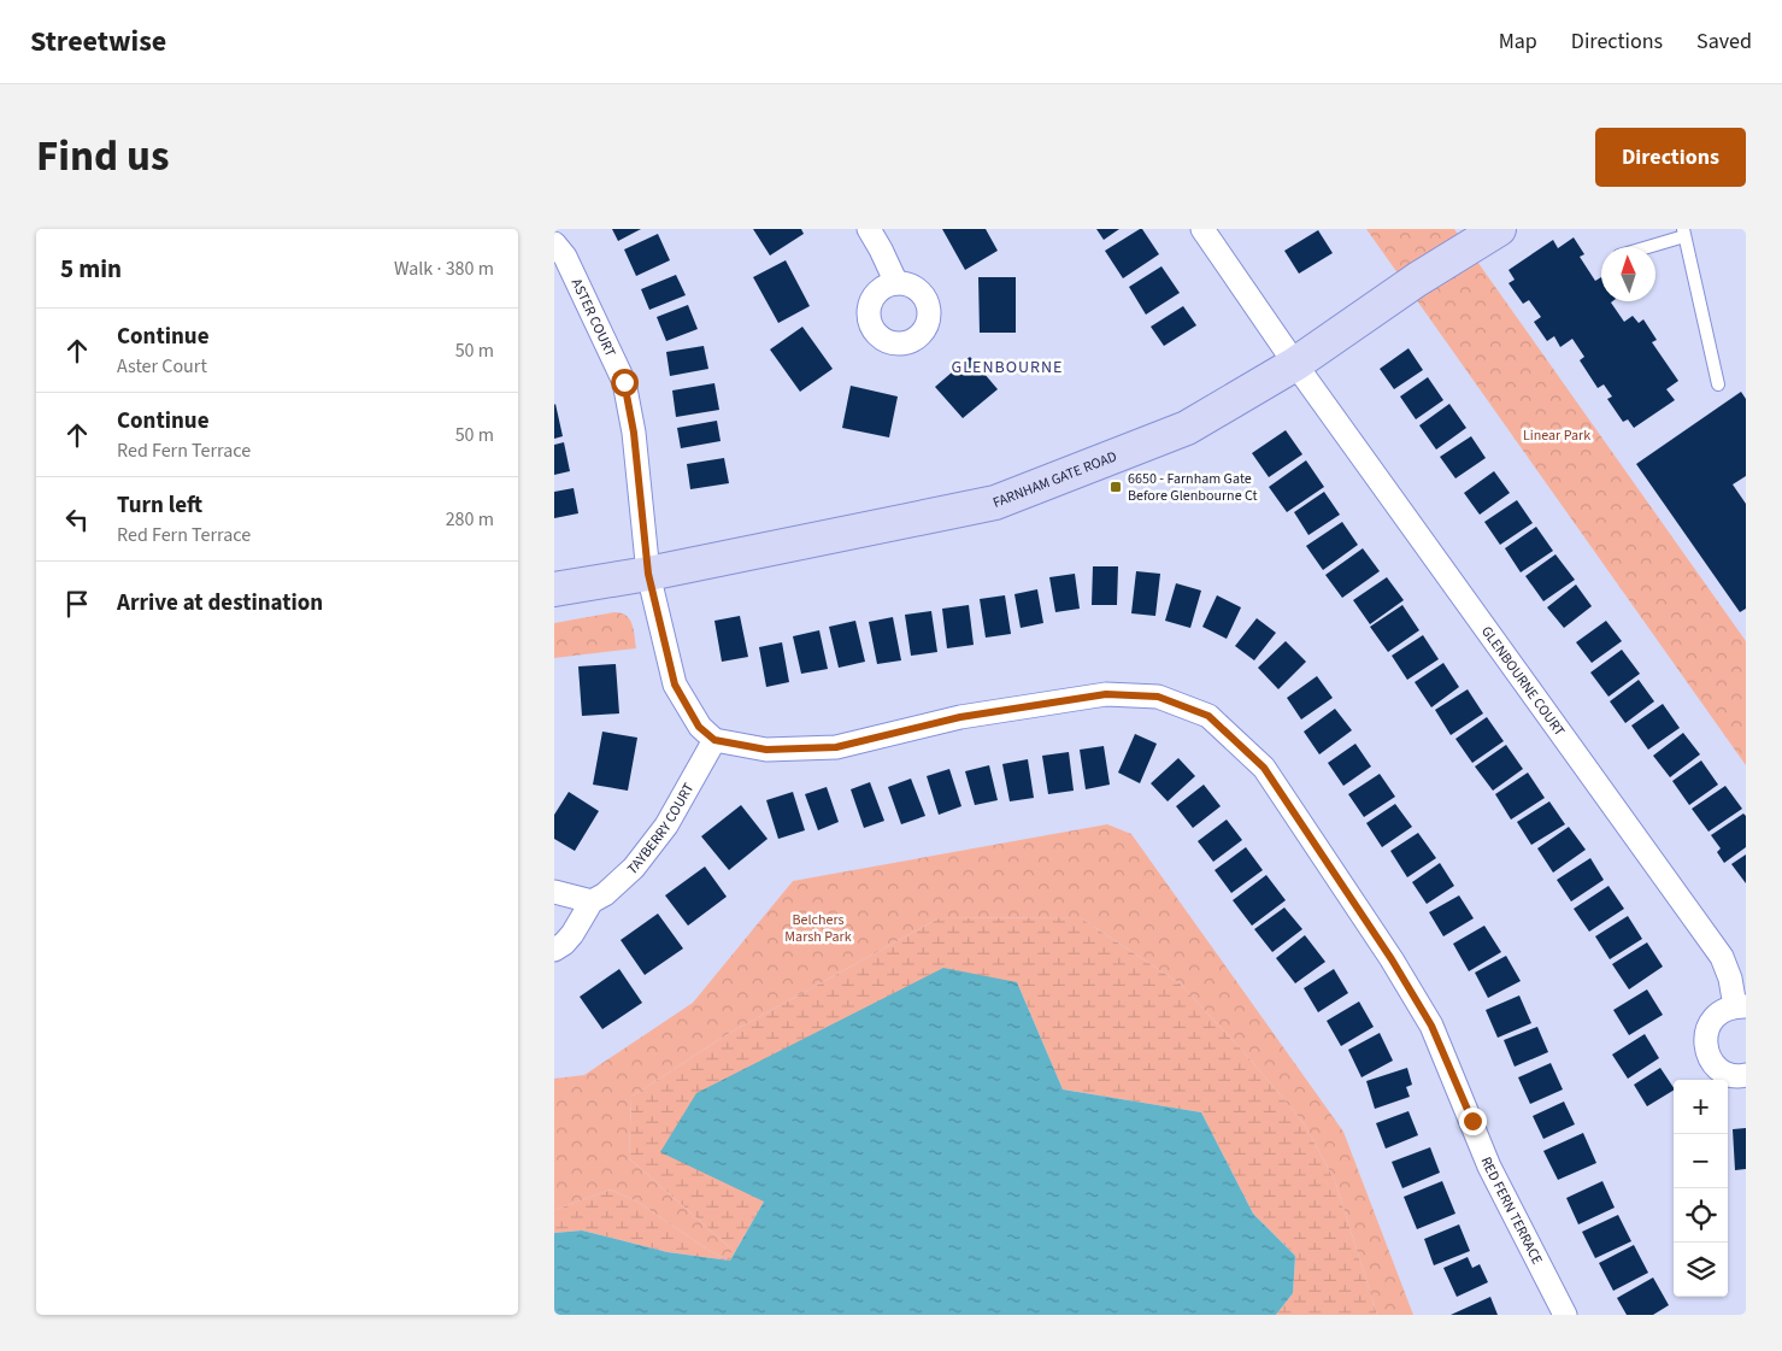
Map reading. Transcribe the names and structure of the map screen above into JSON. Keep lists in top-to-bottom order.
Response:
{
  "streets": {
    "street": [
      "ASTER COURT",
      "FARNHAM GATE ROAD",
      "GLENBOURNE COURT",
      "TAYBERRY COURT",
      "RED FERN TERRACE"
    ]
  },
  "crossings": [
    ["ASTER COURT", "FARNHAM GATE ROAD"],
    ["FARNHAM GATE ROAD", "GLENBOURNE COURT"],
    ["TAYBERRY COURT", "RED FERN TERRACE"]
  ],
  "districts": ["GLENBOURNE"],
  "parks": ["Linear Park", "Belchers Marsh Park"],
  "places": {
    "transit": ["6650 - Farnham Gate Before Glenbourne Ct"]
  },
  "north": "top",
  "page": {
    "header": "Streetwise",
    "nav": ["Map", "Directions", "Saved"],
    "title": "Find us",
    "buttons": "Directions",
    "heading": ["5 min", "Walk · 380 m"],
    "list": [
      ["Continue", "Aster Court", "50 m"],
      ["Continue", "Red Fern Terrace", "50 m"],
      ["Turn left", "Red Fern Terrace", "280 m"],
      "Arrive at destination"
    ],
    "map_buttons": ["+", "−"]
  }
}
